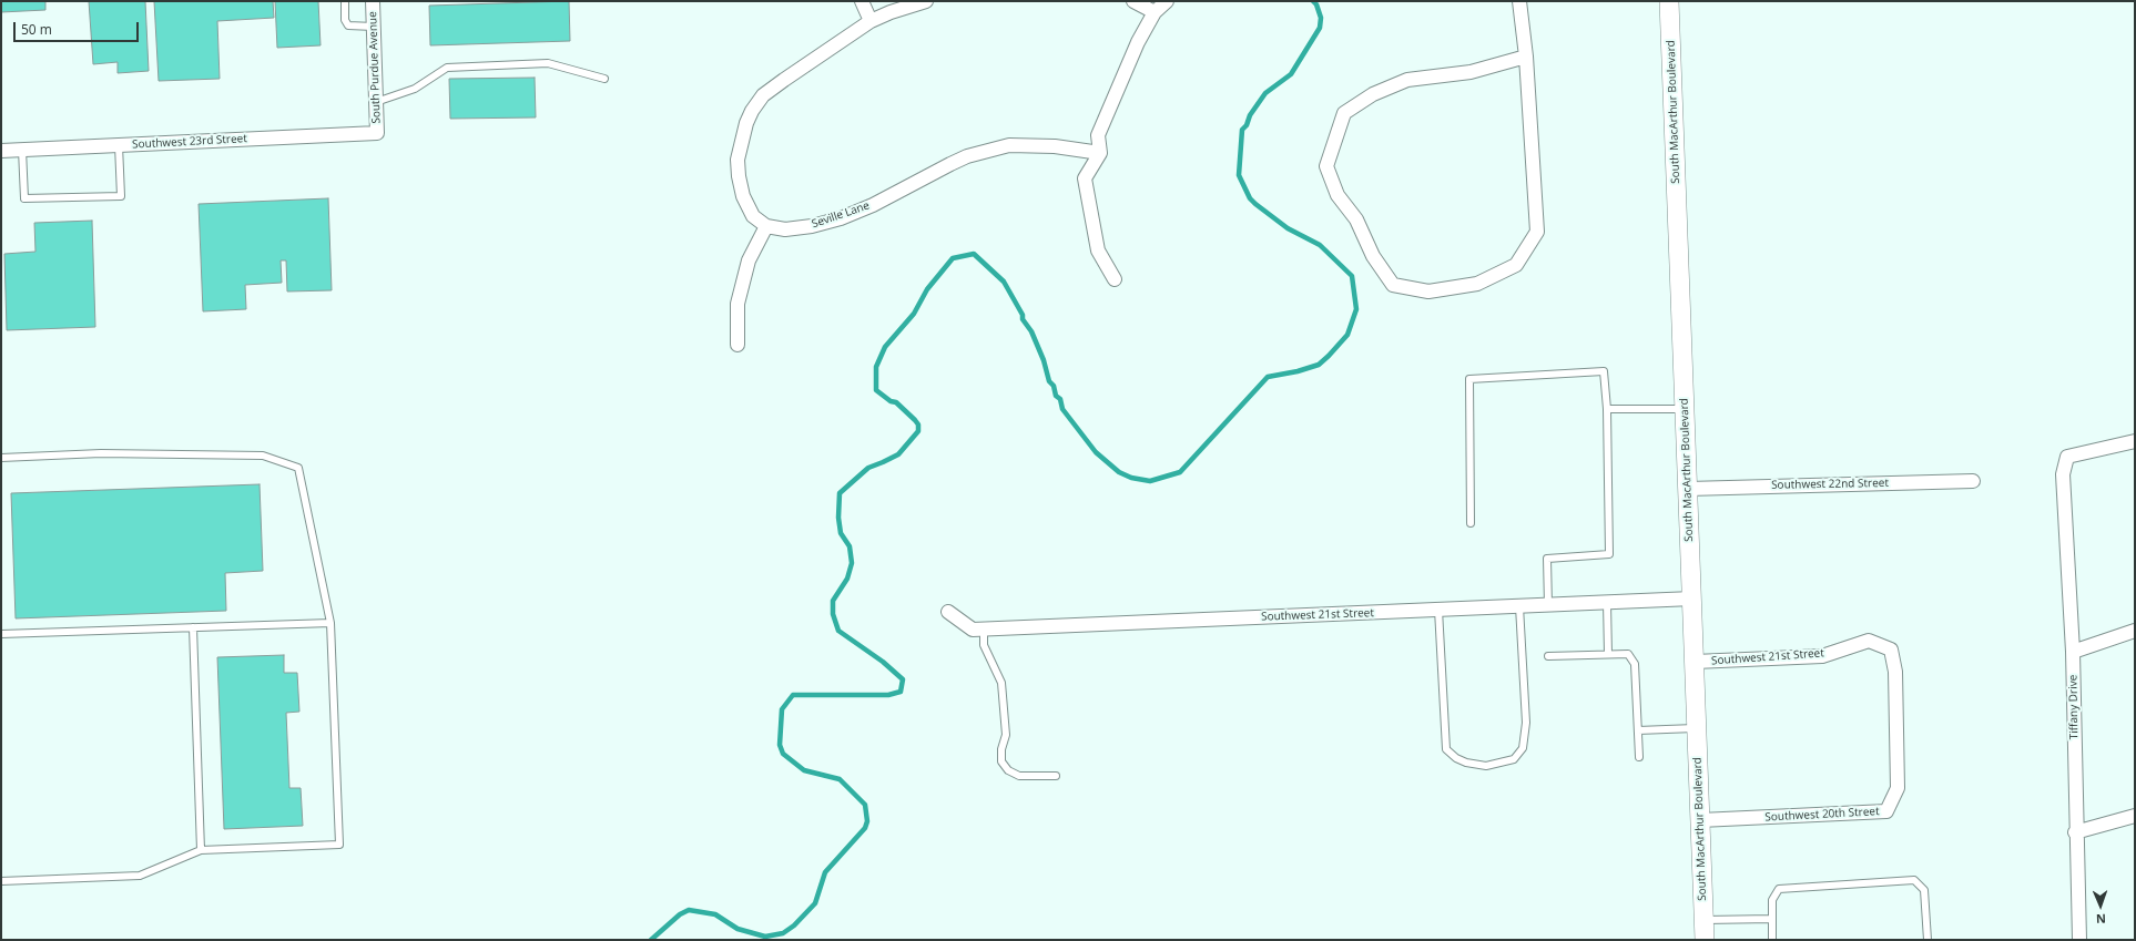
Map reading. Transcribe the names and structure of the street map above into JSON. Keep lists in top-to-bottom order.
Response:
{
  "streets": {
    "main road": ["South MacArthur Boulevard"],
    "street": [
      "South Purdue Avenue",
      "Southwest 23rd Street",
      "Seville Lane",
      "Southwest 22nd Street",
      "Southwest 21st Street",
      "Tiffany Drive",
      "Southwest 20th Street"
    ]
  },
  "crossings": [
    ["South Purdue Avenue", "Southwest 23rd Street"],
    ["South MacArthur Boulevard", "Southwest 22nd Street"],
    ["South MacArthur Boulevard", "Southwest 21st Street"],
    ["South MacArthur Boulevard", "Southwest 20th Street"],
    ["Southwest 21st Street", "Southwest 20th Street"]
  ],
  "scale_bar": "50 m",
  "north": "bottom"
}
